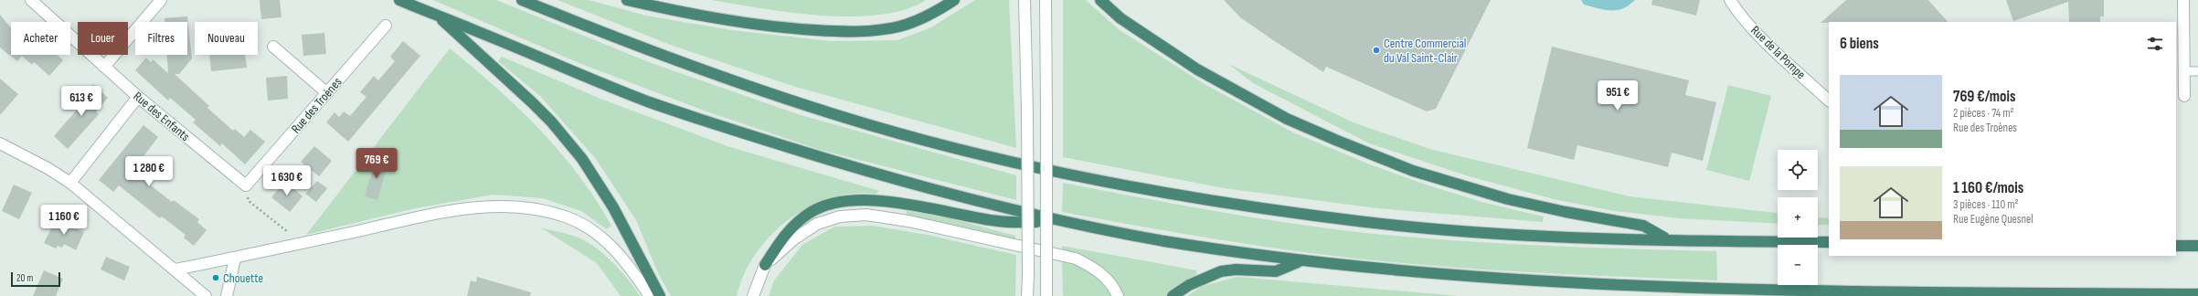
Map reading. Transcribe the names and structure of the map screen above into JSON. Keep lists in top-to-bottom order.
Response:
{
  "streets": {
    "street": ["Rue de la Pompe", "Rue des Troènes", "Rue des Enfants"]
  },
  "crossings": [
    ["Rue des Troènes", "Rue des Enfants"]
  ],
  "places": ["Centre Commercial du Val Saint-Clair", "Chouette"],
  "scale_bar": "20 m",
  "page": {
    "chip": [
      "Acheter",
      "Louer",
      "Filtres",
      "Nouveau"
    ],
    "heading": "6 biens",
    "list": [
      {
        "name": "769 €/mois",
        "note": "2 pièces · 74 m² · Rue des Troènes"
      },
      {
        "name": "1 160 €/mois",
        "note": "3 pièces · 110 m² · Rue Eugène Quesnel"
      }
    ],
    "price": [
      "951 €",
      "613 €",
      "769 €",
      "1 280 €",
      "1 630 €",
      "1 160 €"
    ],
    "map_buttons": ["+", "−"],
    "scale": "20 m"
  }
}
